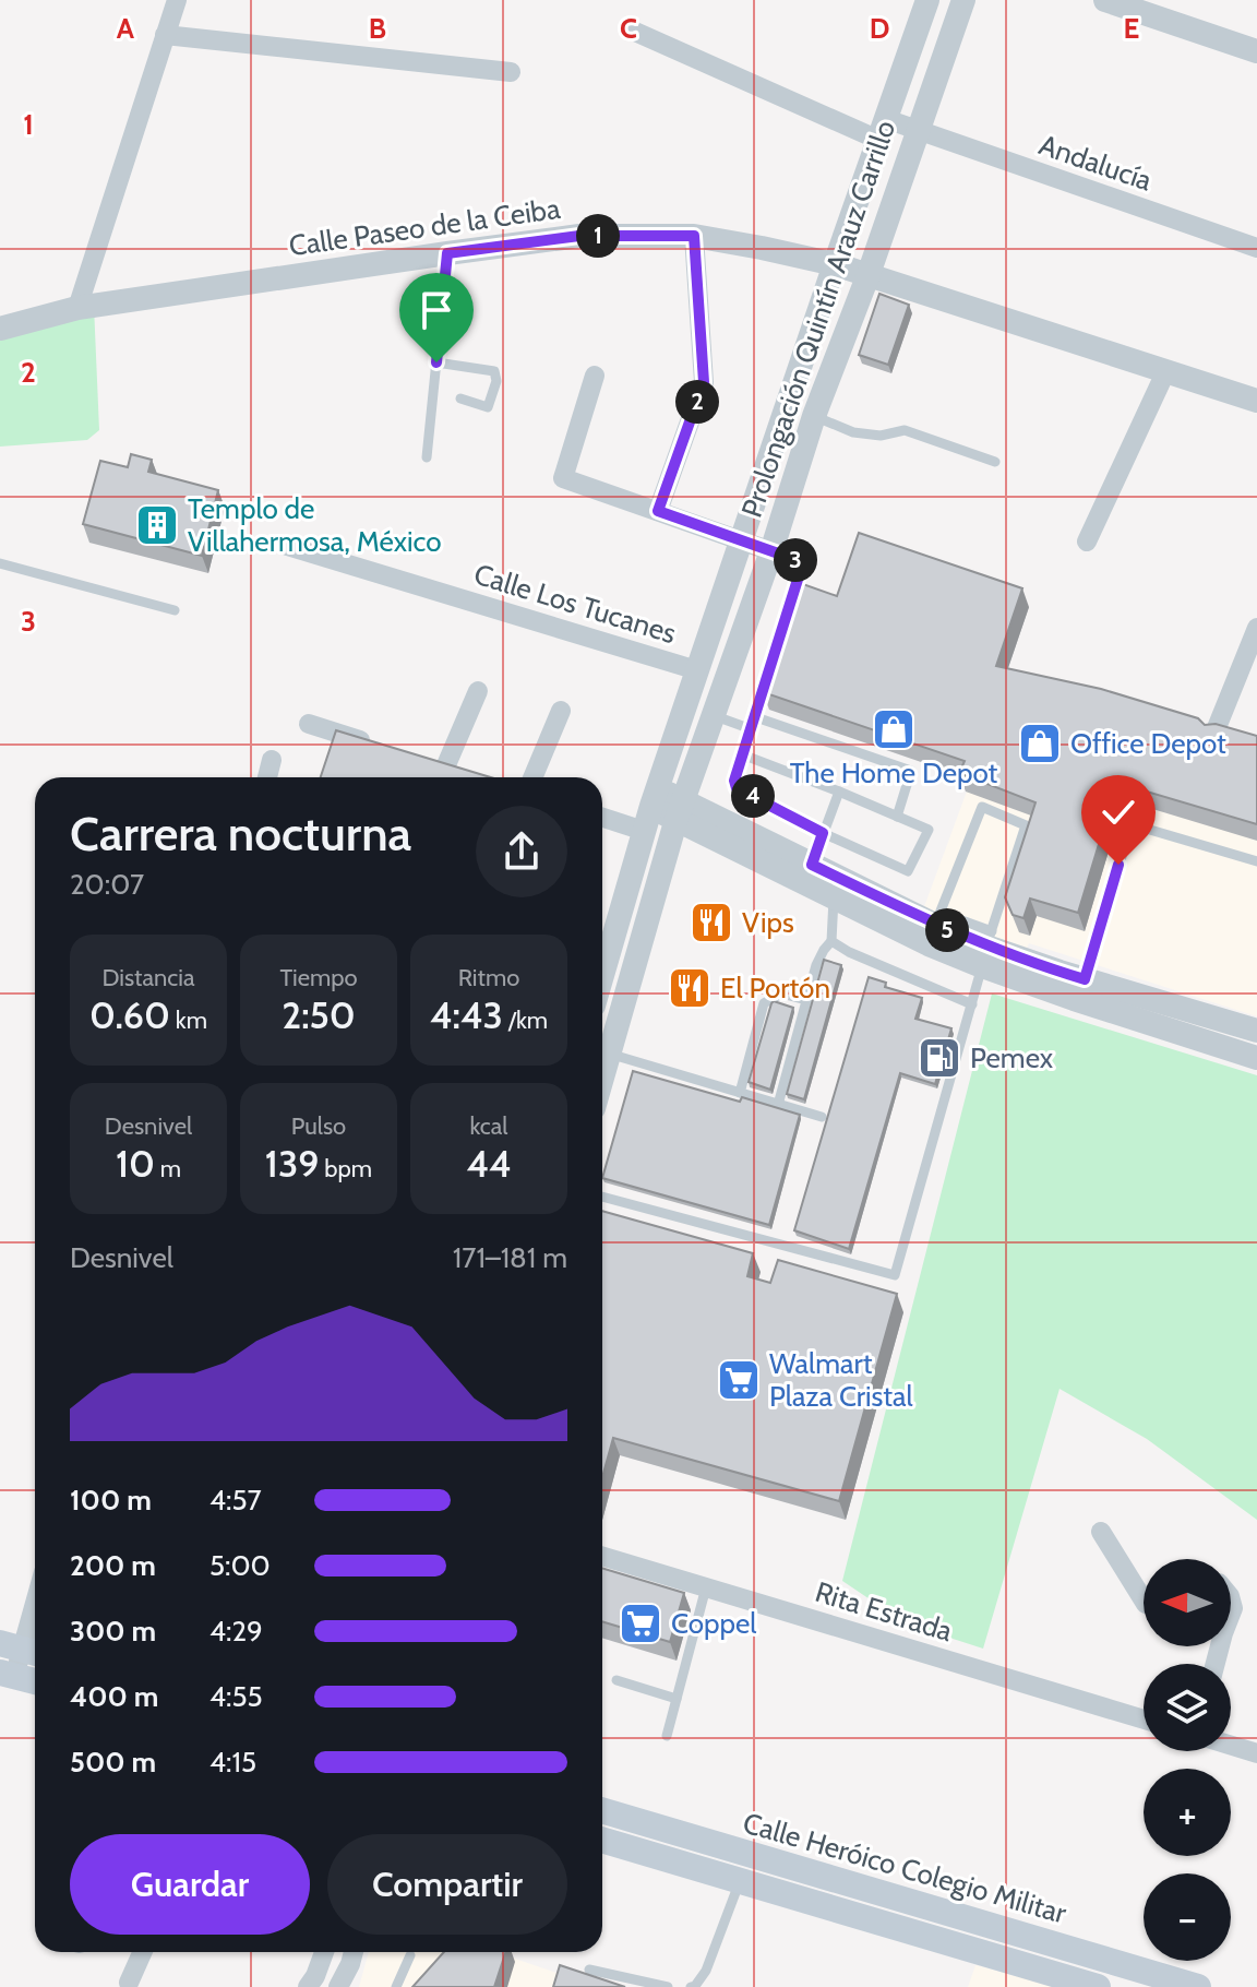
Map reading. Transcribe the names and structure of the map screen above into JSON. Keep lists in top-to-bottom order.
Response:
{
  "streets": {
    "main road": ["Calle Heróico Colegio Militar"],
    "street": [
      "Andalucía",
      "Calle Paseo de la Ceiba",
      "Prolongación Quintín Arauz Carrillo",
      "Calle Los Tucanes",
      "Rita Estrada"
    ]
  },
  "crossings": [
    ["Andalucía", "Prolongación Quintín Arauz Carrillo"],
    ["Calle Paseo de la Ceiba", "Prolongación Quintín Arauz Carrillo"],
    ["Prolongación Quintín Arauz Carrillo", "Calle Los Tucanes"]
  ],
  "places": {
    "building": ["Templo de Villahermosa, México"],
    "shop": ["The Home Depot", "Office Depot"],
    "restaurant": ["Vips", "El Portón"],
    "fuel station": ["Pemex"],
    "supermarket": ["Walmart Plaza Cristal", "Coppel"]
  },
  "north": "left",
  "page": {
    "pins": [
      "1",
      "2",
      "3",
      "4",
      "5"
    ],
    "heading": ["Carrera nocturna", "20:07"],
    "stats": [
      ["Distancia", "0.60 km"],
      ["Tiempo", "2:50"],
      ["Ritmo", "4:43 /km"],
      ["Desnivel", "10 m"],
      ["Pulso", "139 bpm"],
      ["kcal", "44"]
    ],
    "chart": ["Desnivel", "171–181 m"],
    "list": [
      {
        "name": "100 m",
        "note": "4:57"
      },
      {
        "name": "200 m",
        "note": "5:00"
      },
      {
        "name": "300 m",
        "note": "4:29"
      },
      {
        "name": "400 m",
        "note": "4:55"
      },
      {
        "name": "500 m",
        "note": "4:15"
      }
    ],
    "map_buttons": ["+", "−"],
    "buttons": ["Guardar", "Compartir"]
  },
  "grid": {
    "columns": [
      "A",
      "B",
      "C",
      "D",
      "E"
    ],
    "rows": ["1", "2", "3"]
  }
}
